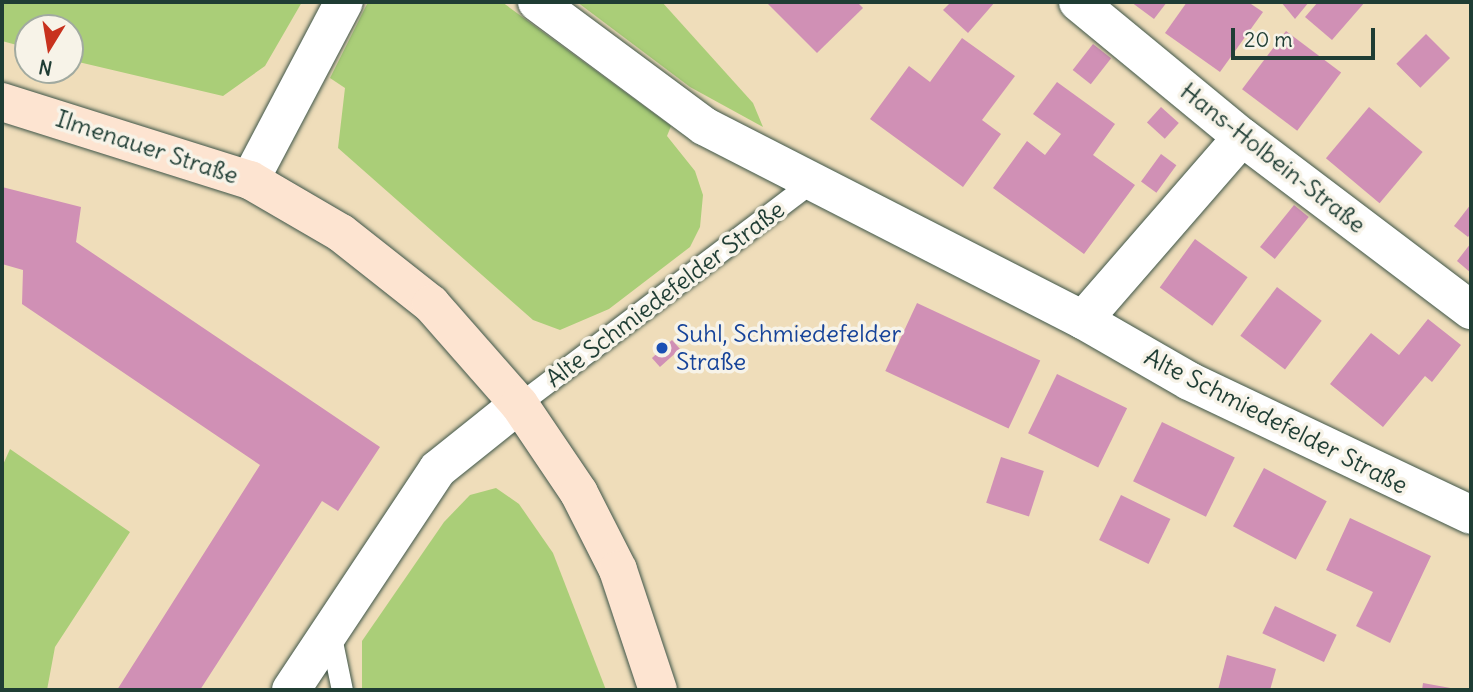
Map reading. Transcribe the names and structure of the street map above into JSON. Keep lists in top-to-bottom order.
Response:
{
  "streets": {
    "main road": ["Ilmenauer Straße"],
    "street": ["Hans-Holbein-Straße", "Alte Schmiedefelder Straße"]
  },
  "crossings": [
    ["Ilmenauer Straße", "Alte Schmiedefelder Straße"]
  ],
  "places": ["Suhl, Schmiedefelder Straße"],
  "scale_bar": "20 m",
  "north": "bottom"
}
